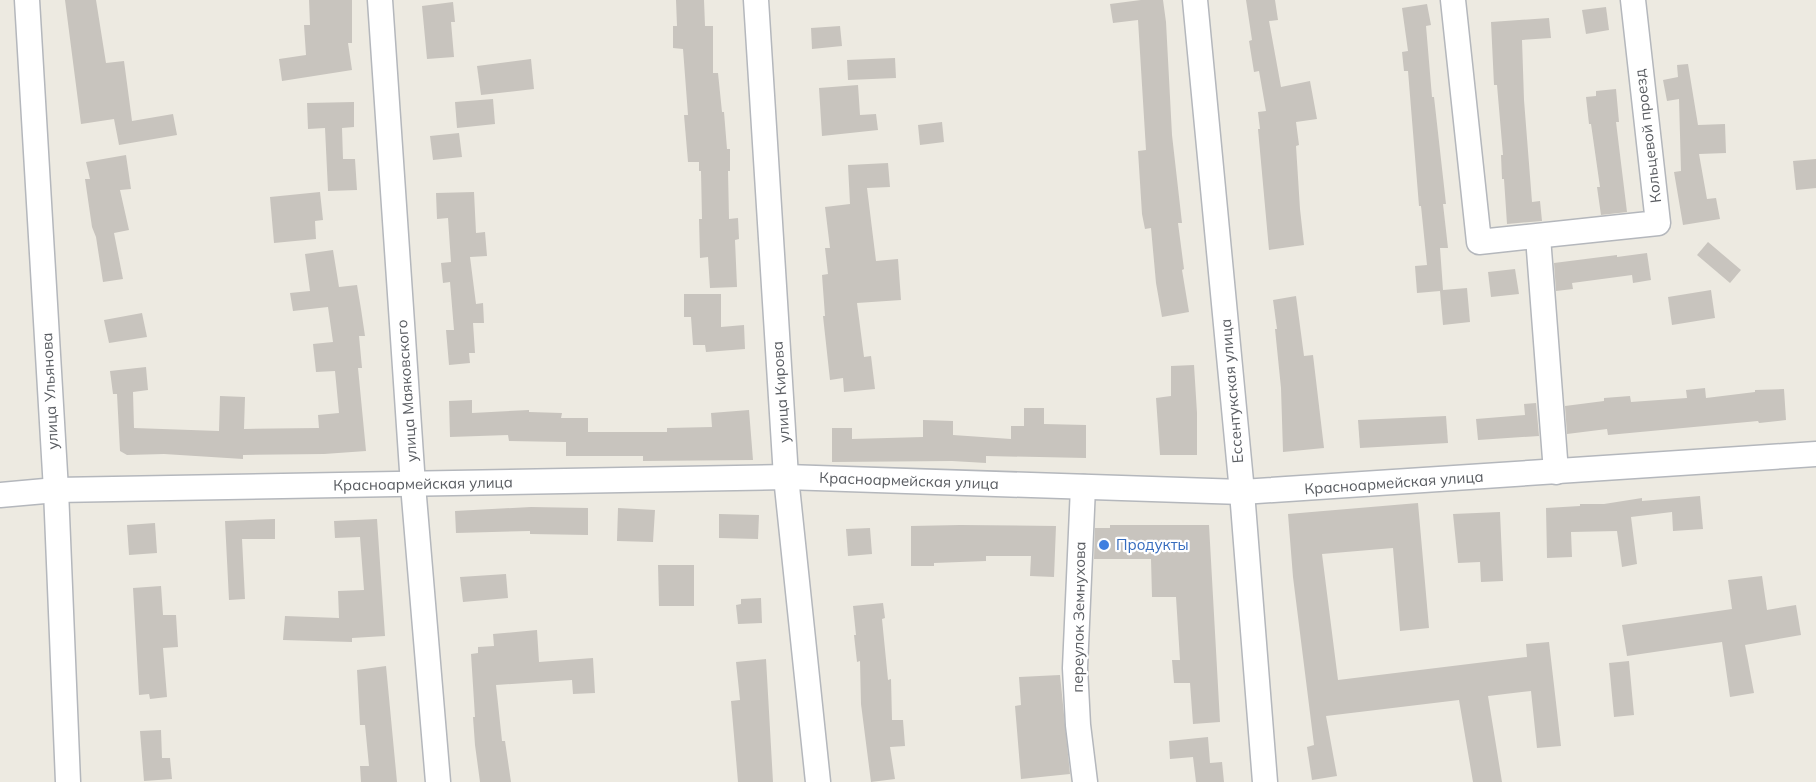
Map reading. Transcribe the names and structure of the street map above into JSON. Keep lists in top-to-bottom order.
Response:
{
  "streets": {
    "street": [
      "Кольцевой проезд",
      "улица Ульянова",
      "улица Маяковского",
      "Ессентукская улица",
      "улица Кирова",
      "Красноармейская улица",
      "переулок Земнухова"
    ]
  },
  "crossings": [
    ["улица Ульянова", "Красноармейская улица"],
    ["улица Маяковского", "Красноармейская улица"],
    ["Ессентукская улица", "Красноармейская улица"],
    ["улица Кирова", "Красноармейская улица"],
    ["Красноармейская улица", "переулок Земнухова"]
  ],
  "places": ["Продукты"]
}
